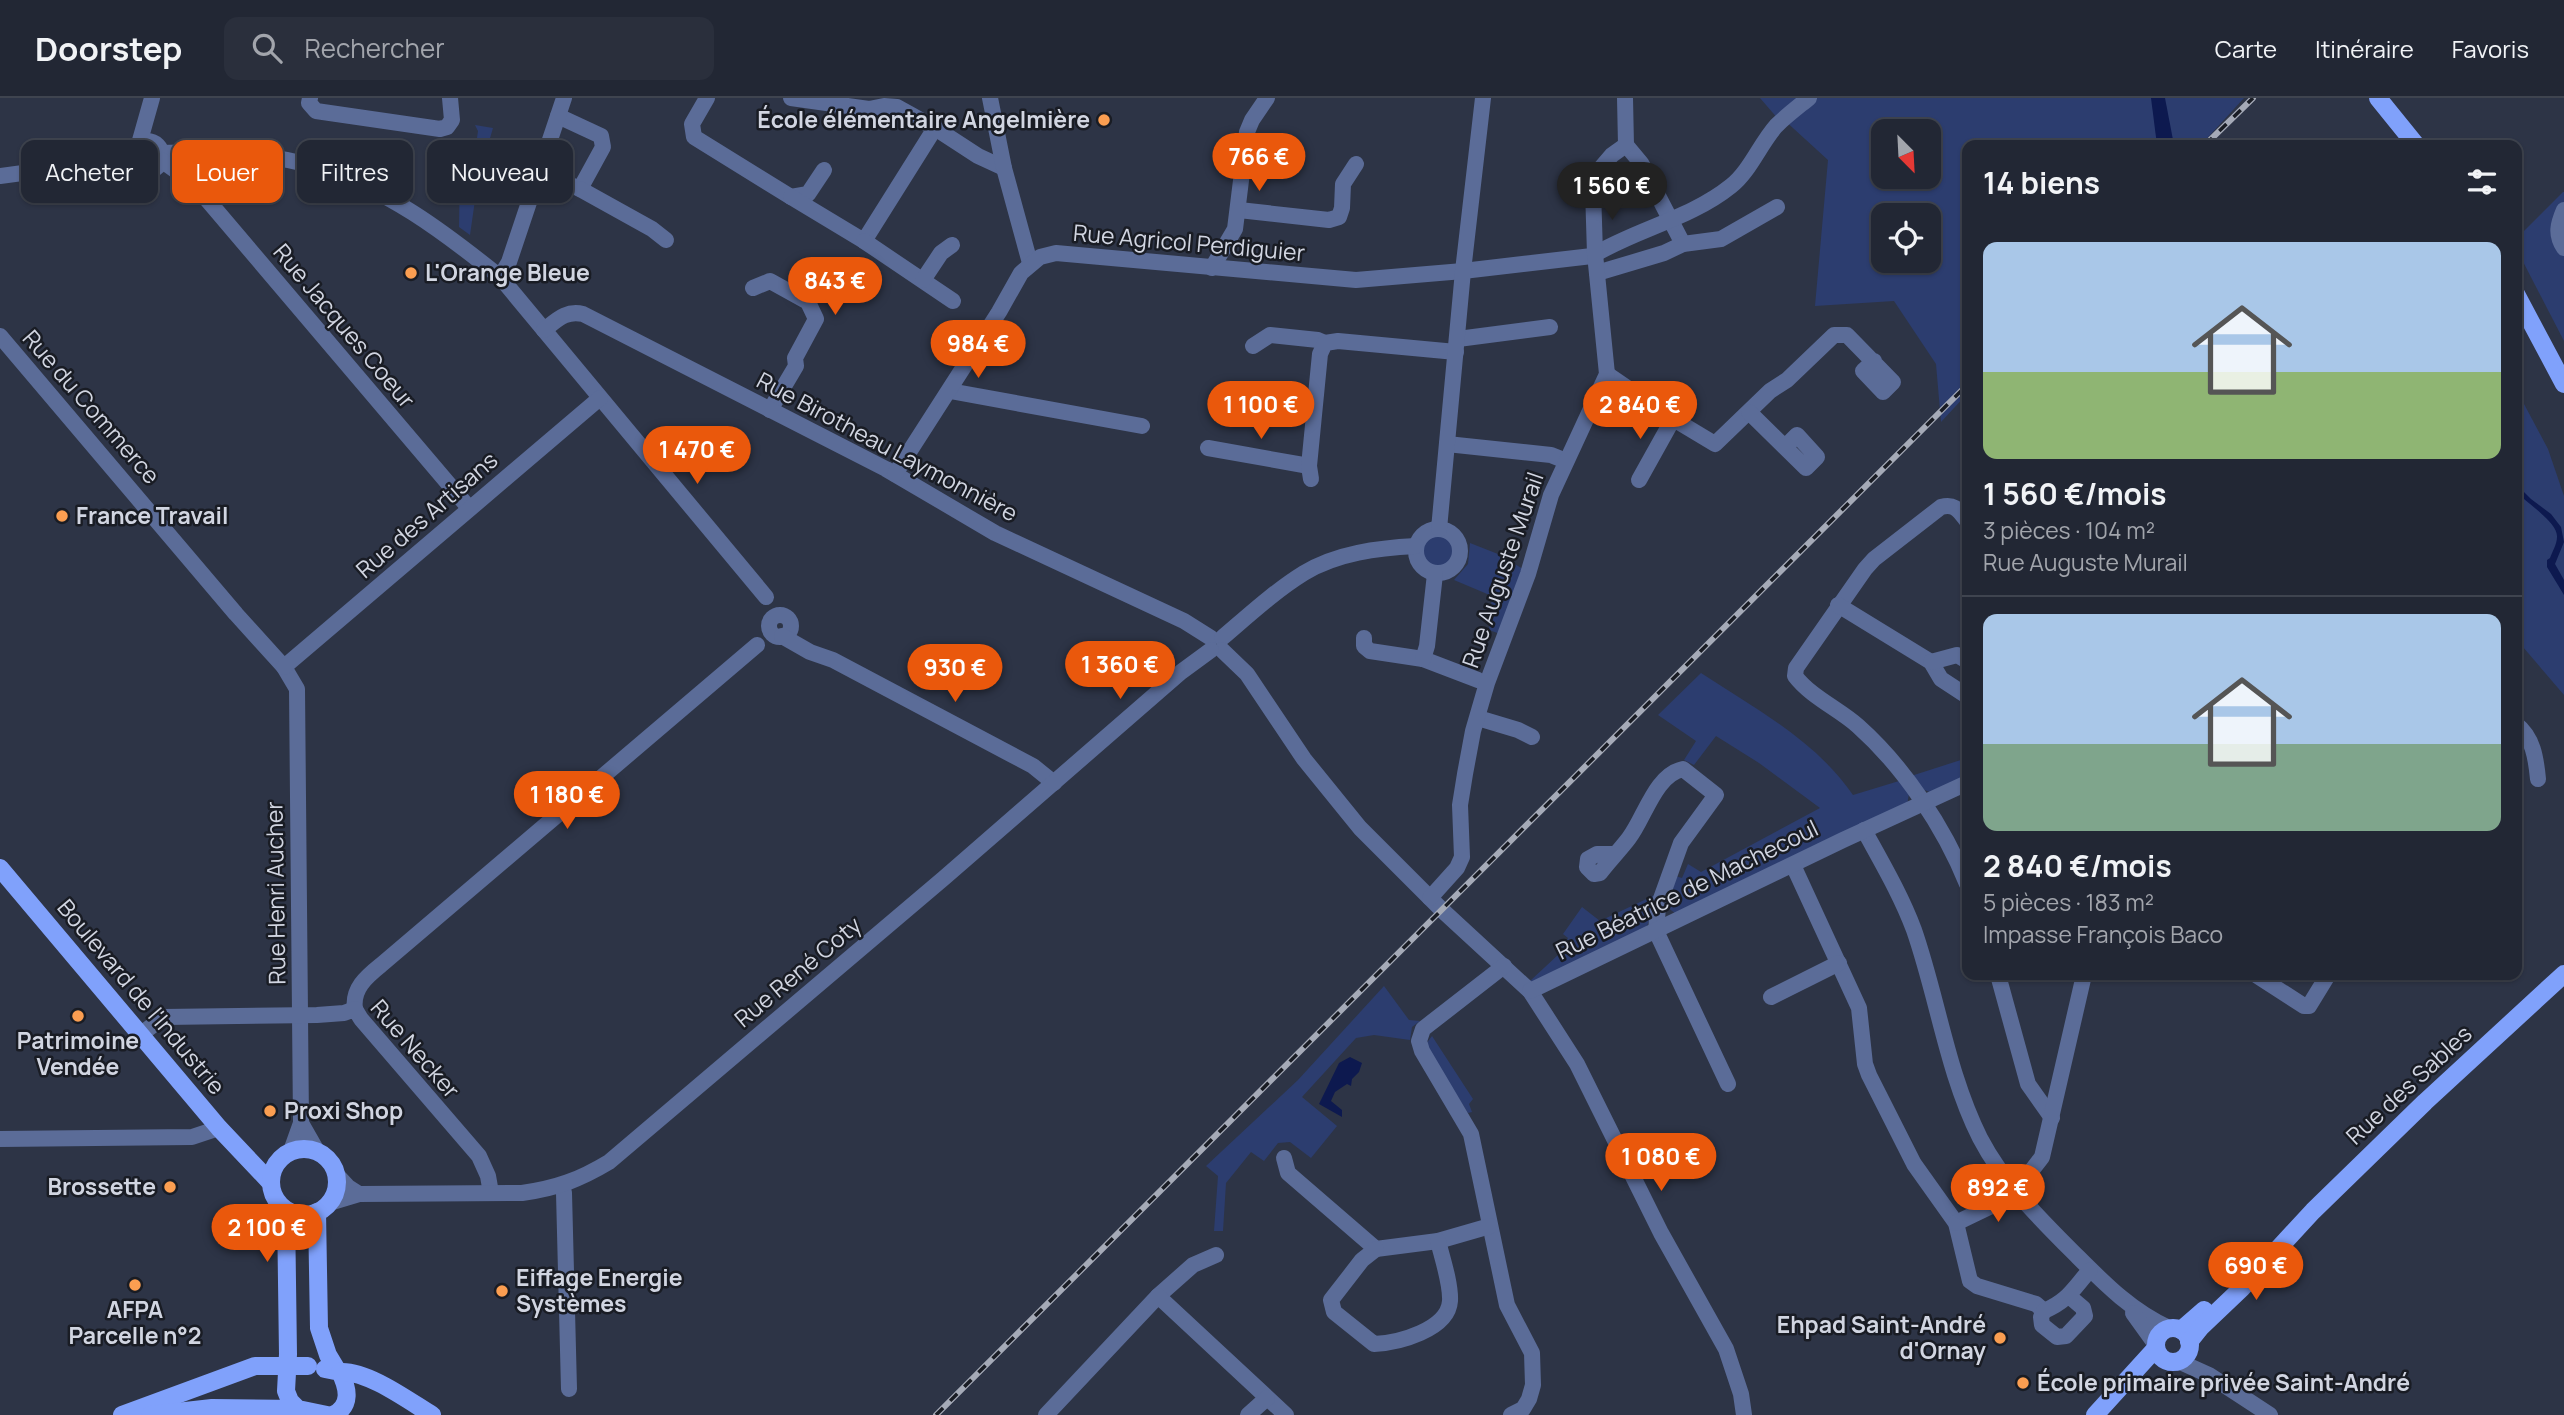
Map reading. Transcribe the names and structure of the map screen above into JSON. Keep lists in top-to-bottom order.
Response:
{
  "streets": {
    "main road": ["Boulevard de l'Industrie", "Rue des Sables"],
    "street": [
      "Rue Agricol Perdiguier",
      "Rue Jacques Coeur",
      "Rue du Commerce",
      "Rue Birotheau Laymonnière",
      "Rue des Artisans",
      "Rue Auguste Murail",
      "Rue Béatrice de Machecoul",
      "Rue Henri Aucher",
      "Rue René Coty",
      "Rue Necker"
    ]
  },
  "crossings": [
    ["Rue Jacques Coeur", "Rue des Artisans"],
    ["Rue du Commerce", "Rue des Artisans"],
    ["Rue du Commerce", "Rue Henri Aucher"],
    ["Rue Birotheau Laymonnière", "Rue Auguste Murail"],
    ["Rue Birotheau Laymonnière", "Rue Béatrice de Machecoul"],
    ["Rue Birotheau Laymonnière", "Rue René Coty"],
    ["Rue des Artisans", "Rue Henri Aucher"],
    ["Rue Henri Aucher", "Rue René Coty"],
    ["Rue Henri Aucher", "Boulevard de l'Industrie"],
    ["Rue Henri Aucher", "Rue Necker"],
    ["Rue René Coty", "Boulevard de l'Industrie"],
    ["Rue René Coty", "Rue Necker"],
    ["Boulevard de l'Industrie", "Rue Necker"]
  ],
  "places": [
    "École élémentaire Angelmière",
    "L'Orange Bleue",
    "France Travail",
    "Patrimoine Vendée",
    "Proxi Shop",
    "Brossette",
    "AFPA Parcelle n°2",
    "Eiffage Energie Systèmes",
    "Ehpad Saint-André d'Ornay",
    "École primaire privée Saint-André"
  ],
  "north": "bottom right",
  "page": {
    "header": "Doorstep",
    "search": "Rechercher",
    "nav": ["Carte", "Itinéraire", "Favoris"],
    "price": [
      "766 €",
      "1 560 €",
      "843 €",
      "984 €",
      "1 100 €",
      "2 840 €",
      "1 470 €",
      "1 360 €",
      "930 €",
      "1 180 €",
      "1 080 €",
      "892 €",
      "2 100 €",
      "690 €"
    ],
    "chip": [
      "Acheter",
      "Louer",
      "Filtres",
      "Nouveau"
    ],
    "heading": "14 biens",
    "list": [
      {
        "name": "1 560 €/mois",
        "note": "3 pièces · 104 m² · Rue Auguste Murail"
      },
      {
        "name": "2 840 €/mois",
        "note": "5 pièces · 183 m² · Impasse François Baco"
      }
    ]
  }
}
